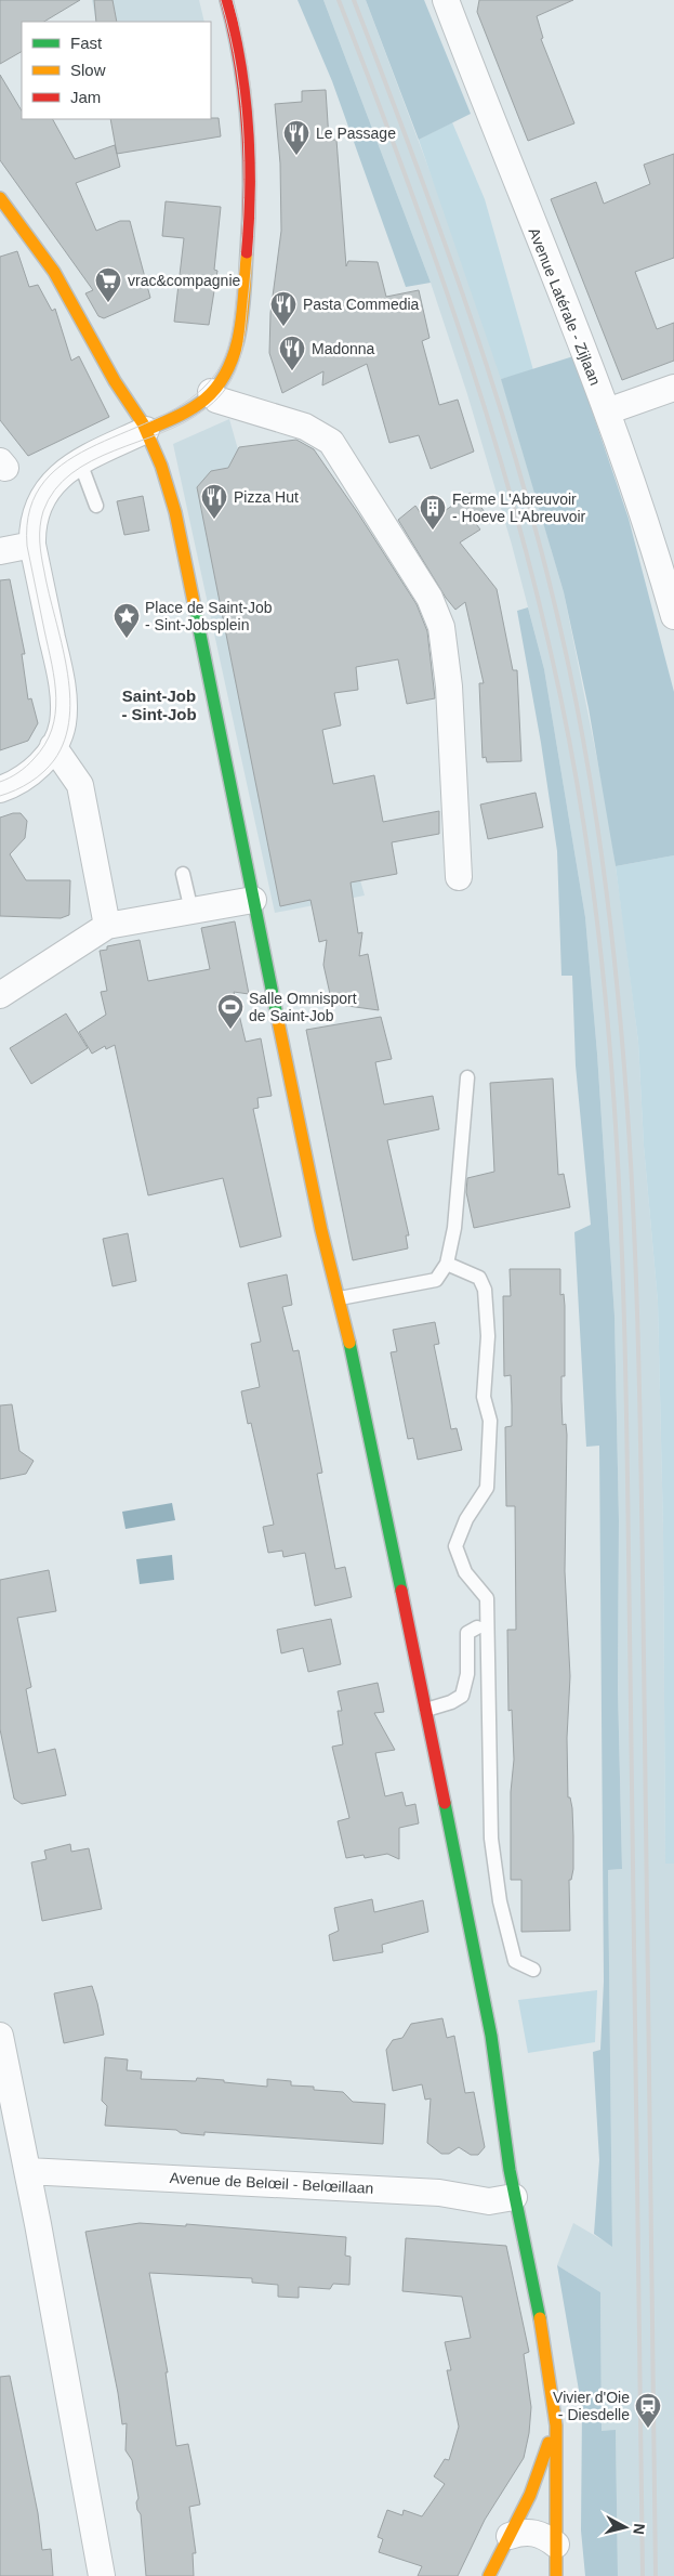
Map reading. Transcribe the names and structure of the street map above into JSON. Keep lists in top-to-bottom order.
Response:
{
  "streets": {
    "street": ["Avenue Latérale - Zijlaan", "Avenue de Belœil - Belœillaan"]
  },
  "districts": ["Saint-Job - Sint-Job"],
  "places": {
    "restaurant": [
      "Le Passage",
      "Pasta Commedia",
      "Madonna",
      "Pizza Hut"
    ],
    "supermarket": ["vrac&compagnie"],
    "building": ["Ferme L'Abreuvoir - Hoeve L'Abreuvoir"],
    "place": ["Place de Saint-Job - Sint-Jobsplein"],
    "sports": ["Salle Omnisport de Saint-Job"],
    "station": ["Vivier d'Oie - Diesdelle"]
  },
  "legend": ["Fast", "Slow", "Jam"],
  "north": "right"
}
